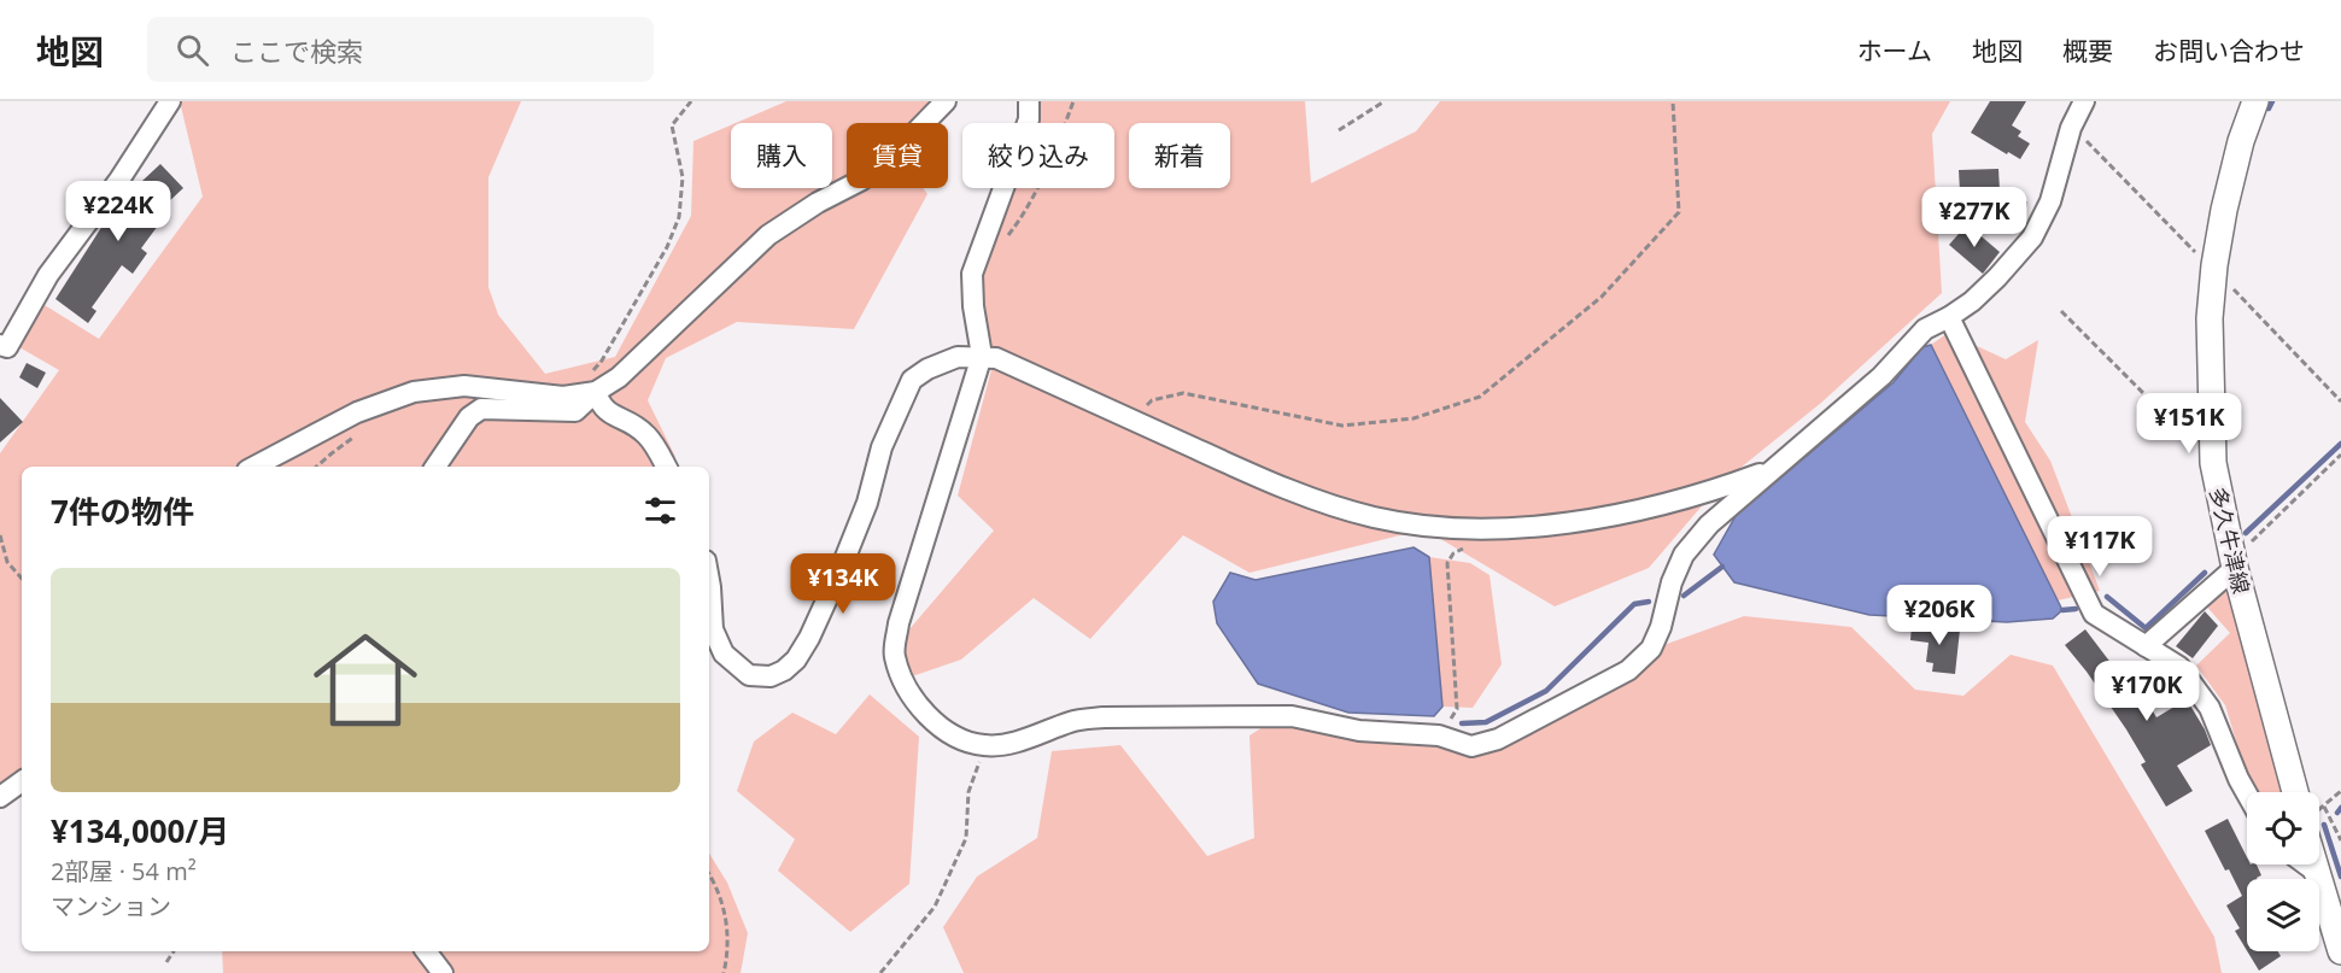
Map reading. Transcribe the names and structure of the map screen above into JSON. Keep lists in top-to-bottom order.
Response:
{
  "streets": {
    "main road": ["多久牛津線"]
  },
  "page": {
    "header": "地図",
    "search": "ここで検索",
    "nav": [
      "ホーム",
      "地図",
      "概要",
      "お問い合わせ"
    ],
    "chip": [
      "購入",
      "賃貸",
      "絞り込み",
      "新着"
    ],
    "price": [
      "¥224K",
      "¥277K",
      "¥151K",
      "¥117K",
      "¥134K",
      "¥206K",
      "¥170K"
    ],
    "heading": "7件の物件",
    "list": [
      {
        "name": "¥134,000/月",
        "note": "2部屋 · 54 m² · マンション"
      }
    ]
  }
}
